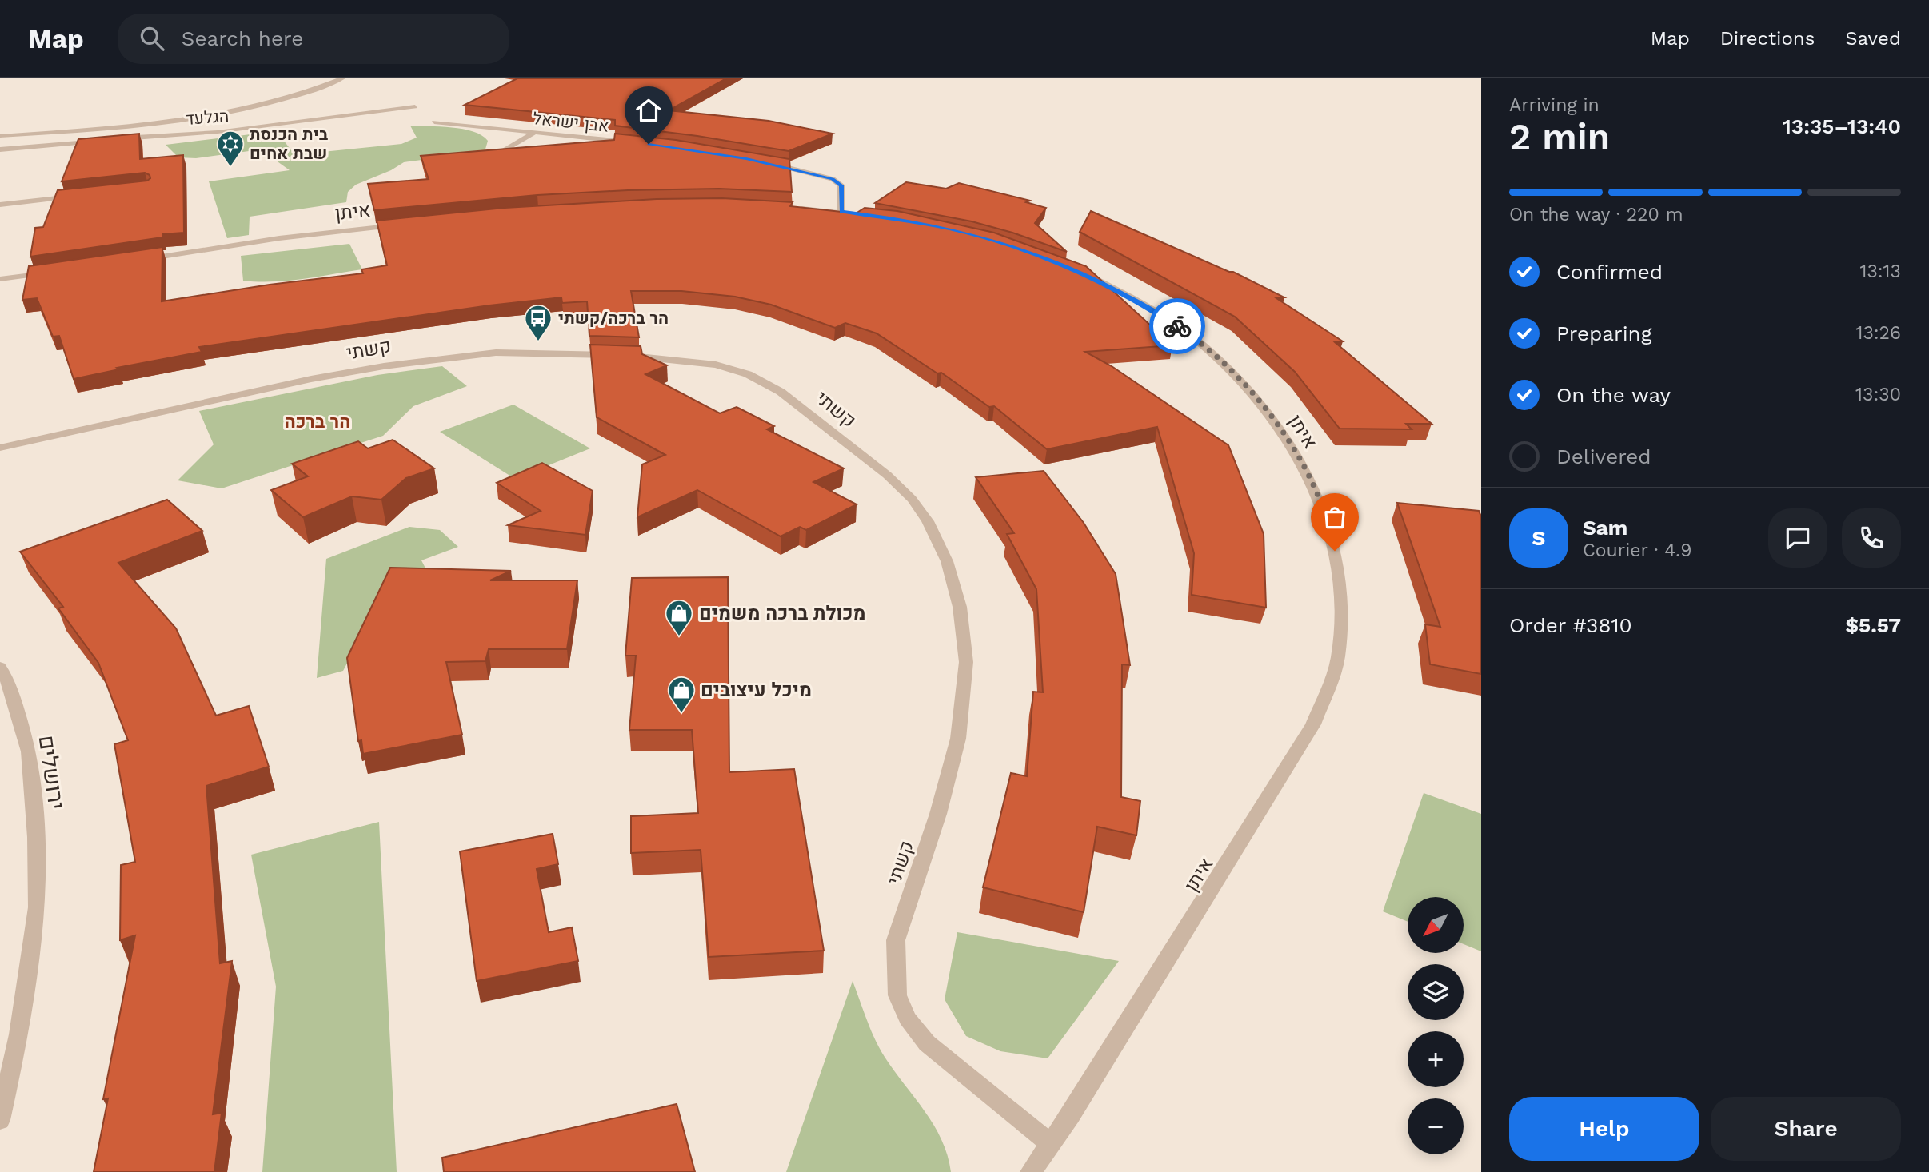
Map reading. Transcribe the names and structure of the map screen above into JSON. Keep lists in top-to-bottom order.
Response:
{
  "streets": {
    "street": [
      "הגלעד",
      "אבן ישראל",
      "איתן",
      "קשתי",
      "ירושלים"
    ]
  },
  "crossings": [
    ["איתן", "קשתי"]
  ],
  "districts": ["הר ברכה"],
  "places": {
    "synagogue": ["בית הכנסת שבת אחים"],
    "bus stop": ["הר ברכה/קשתי"],
    "shop": ["מכולת ברכה משמים", "מיכל עיצובים"]
  },
  "north": "bottom left",
  "page": {
    "header": "Map",
    "search": "Search here",
    "nav": ["Map", "Directions", "Saved"],
    "heading": ["2 min", "Arriving in", "13:35–13:40"],
    "panel": [
      "Sam",
      "Courier · 4.9",
      "Order #3810",
      "$5.57"
    ],
    "bar": "On the way · 220 m",
    "list": [
      ["Confirmed", "13:13"],
      ["Preparing", "13:26"],
      ["On the way", "13:30"],
      "Delivered"
    ],
    "round": "S",
    "map_buttons": ["+", "−"],
    "buttons": ["Help", "Share"]
  }
}
